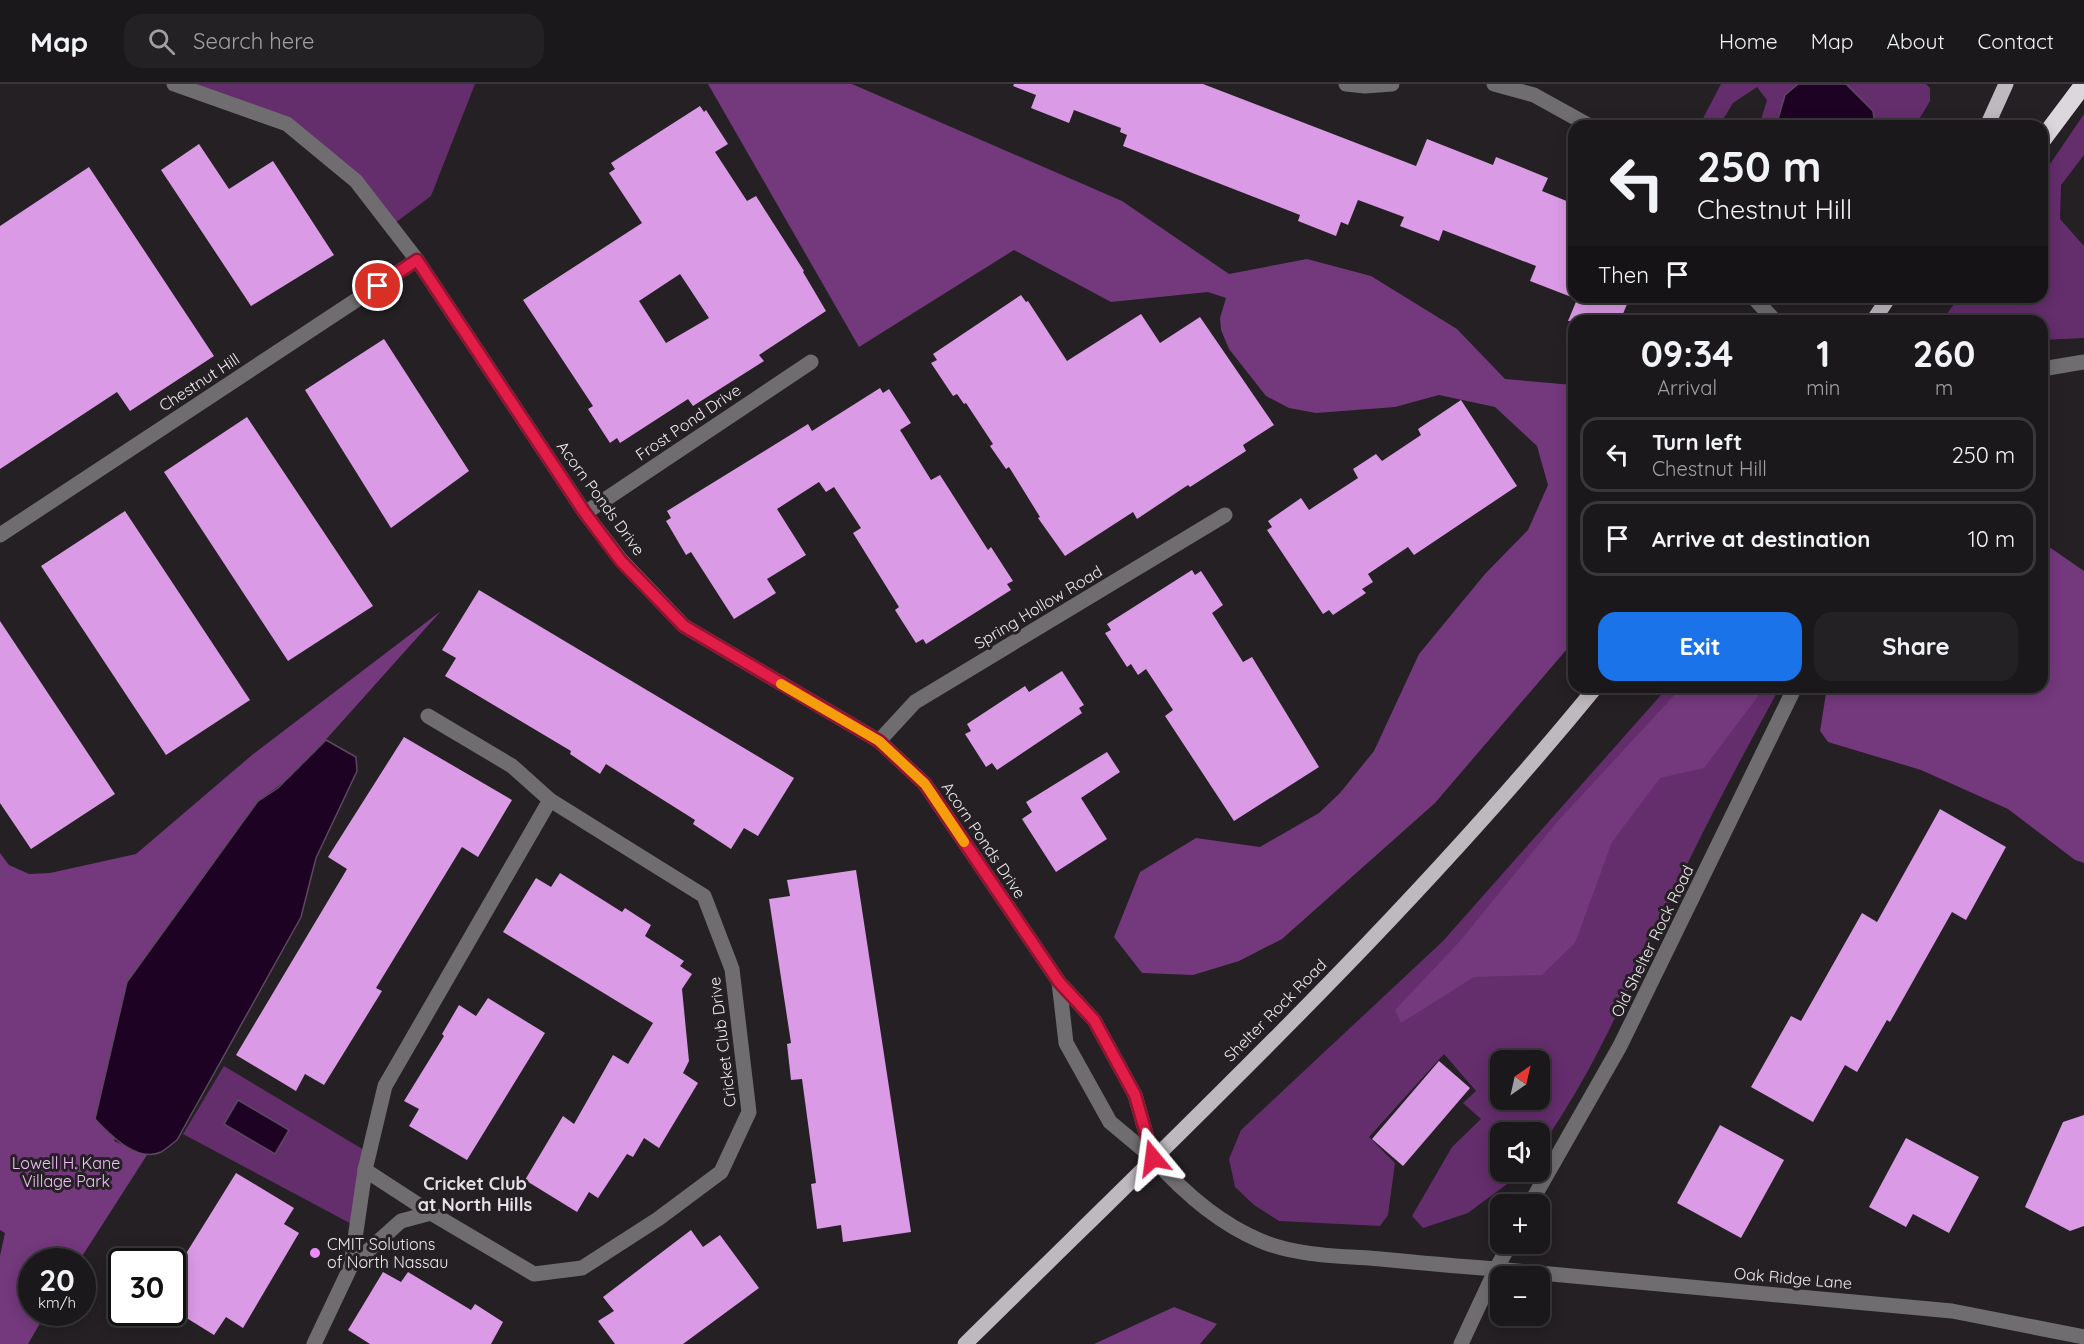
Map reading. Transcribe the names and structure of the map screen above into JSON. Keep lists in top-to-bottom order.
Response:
{
  "streets": {
    "main road": ["Shelter Rock Road"],
    "street": [
      "Chestnut Hill",
      "Frost Pond Drive",
      "Acorn Ponds Drive",
      "Spring Hollow Road",
      "Old Shelter Rock Road",
      "Cricket Club Drive",
      "Oak Ridge Lane"
    ]
  },
  "crossings": [
    ["Chestnut Hill", "Acorn Ponds Drive"],
    ["Frost Pond Drive", "Acorn Ponds Drive"],
    ["Acorn Ponds Drive", "Spring Hollow Road"],
    ["Acorn Ponds Drive", "Shelter Rock Road"]
  ],
  "districts": ["Cricket Club at North Hills"],
  "parks": ["Lowell H. Kane Village Park"],
  "places": ["CMIT Solutions of North Nassau"],
  "north": "top right",
  "page": {
    "header": "Map",
    "search": "Search here",
    "nav": [
      "Home",
      "Map",
      "About",
      "Contact"
    ],
    "turn": ["250 m", "Chestnut Hill"],
    "then": "Then",
    "eta": [
      "09:34",
      "Arrival",
      "1",
      "min",
      "260",
      "m"
    ],
    "list": [
      {
        "name": "Turn left",
        "note": "Chestnut Hill",
        "value": "250 m"
      },
      {
        "name": "Arrive at destination",
        "value": "10 m"
      }
    ],
    "buttons": ["Exit", "Share"],
    "map_buttons": ["+", "−"],
    "speed": "20 km/h",
    "limit": "30"
  }
}
